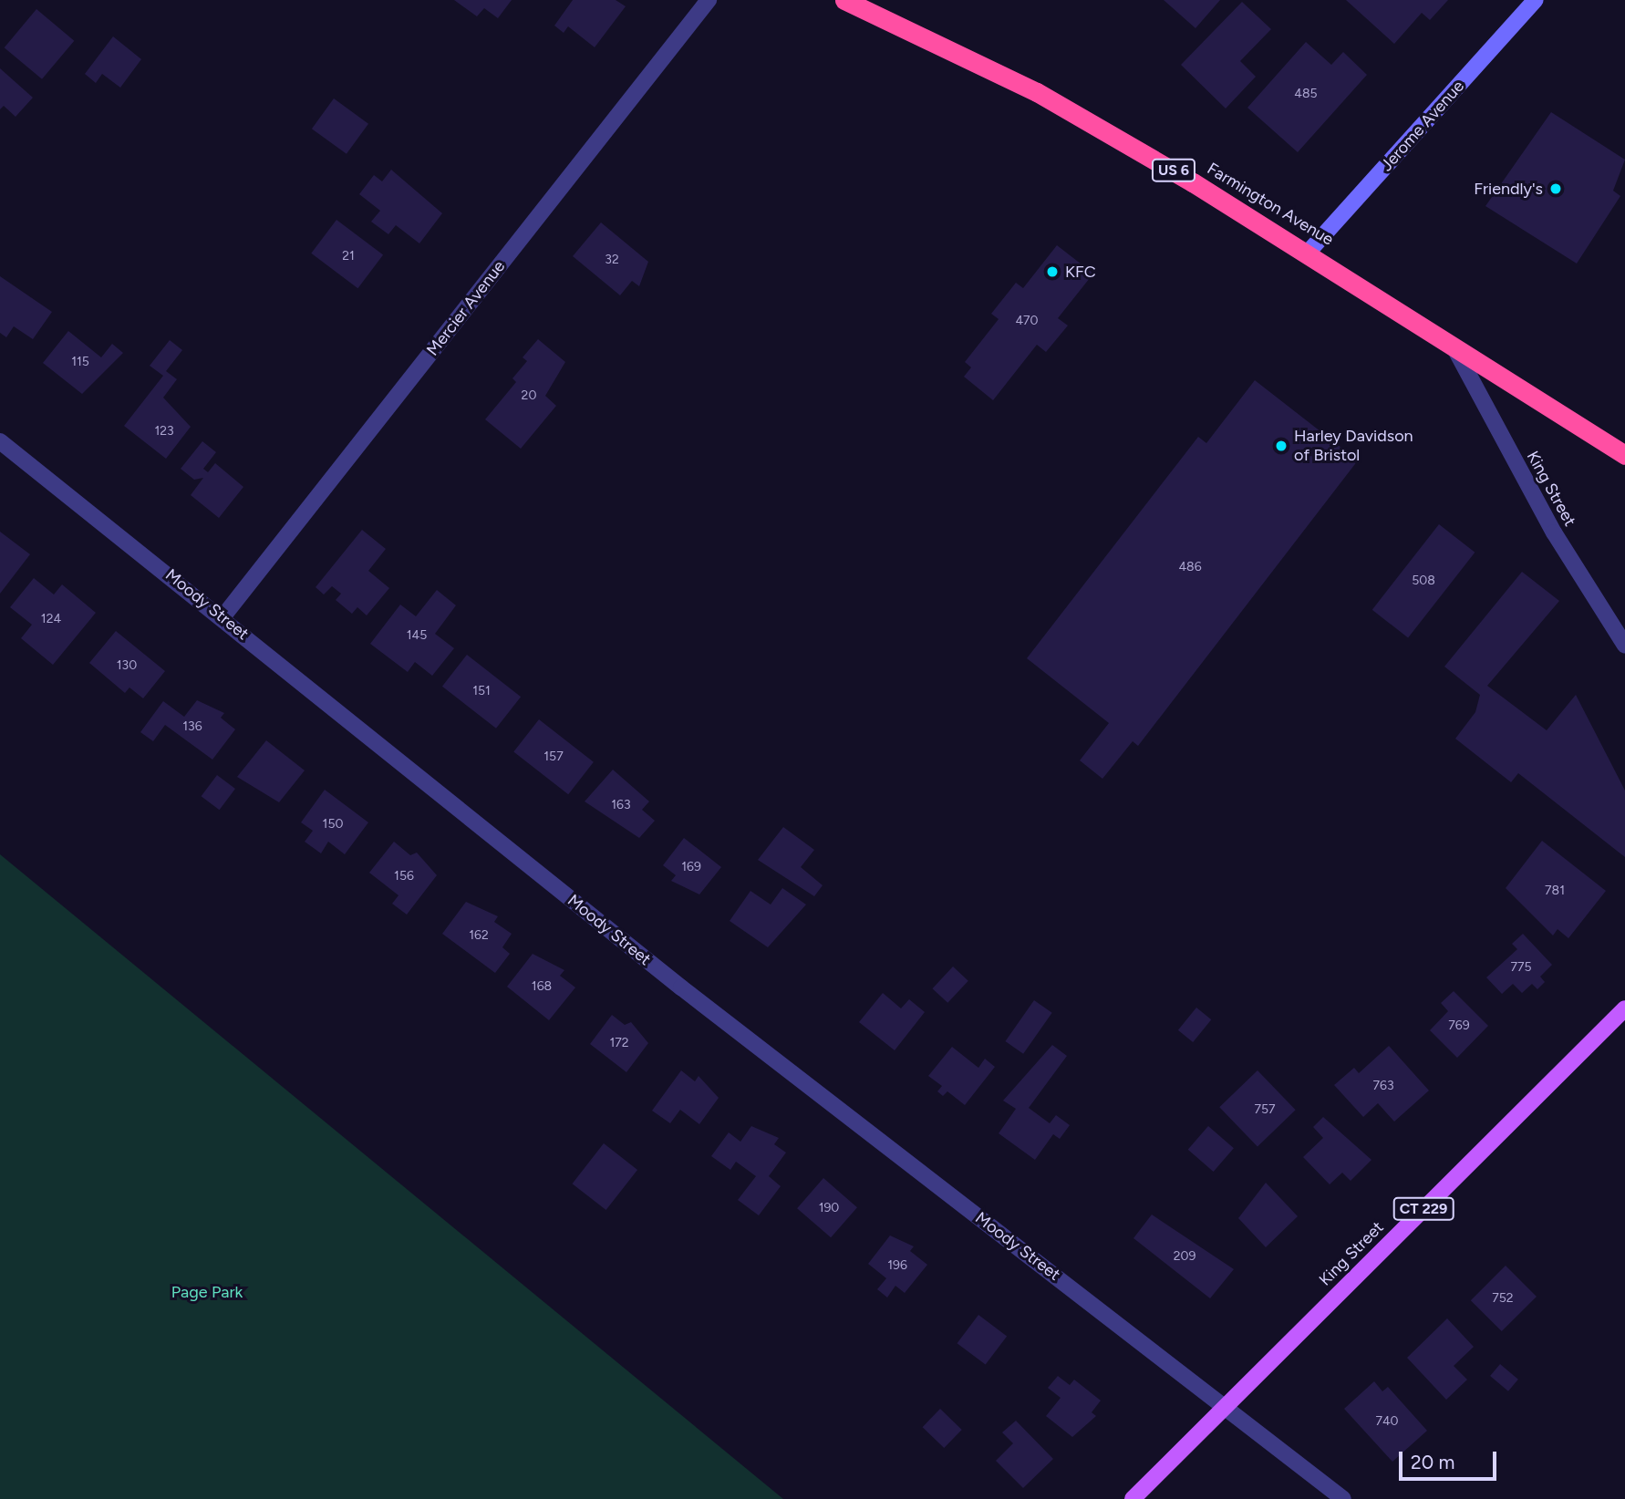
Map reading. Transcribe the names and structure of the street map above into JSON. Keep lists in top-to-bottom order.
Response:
{
  "streets": {
    "highway": ["US 6", "Farmington Avenue"],
    "main road": ["Jerome Avenue", "King Street", "CT 229"],
    "street": ["Mercier Avenue", "Moody Street"]
  },
  "crossings": [
    ["Jerome Avenue", "Farmington Avenue"],
    ["Farmington Avenue", "King Street"],
    ["Mercier Avenue", "Moody Street"],
    ["King Street", "Moody Street"]
  ],
  "parks": ["Page Park"],
  "places": ["Friendly's", "KFC", "Harley Davidson of Bristol"],
  "house_numbers": [
    "485",
    "21",
    "32",
    "470",
    "115",
    "20",
    "123",
    "486",
    "508",
    "124",
    "145",
    "130",
    "151",
    "136",
    "157",
    "163",
    "150",
    "169",
    "156",
    "781",
    "162",
    "775",
    "168",
    "769",
    "172",
    "763",
    "757",
    "190",
    "209",
    "196",
    "752",
    "740"
  ],
  "scale_bar": "20 m"
}
